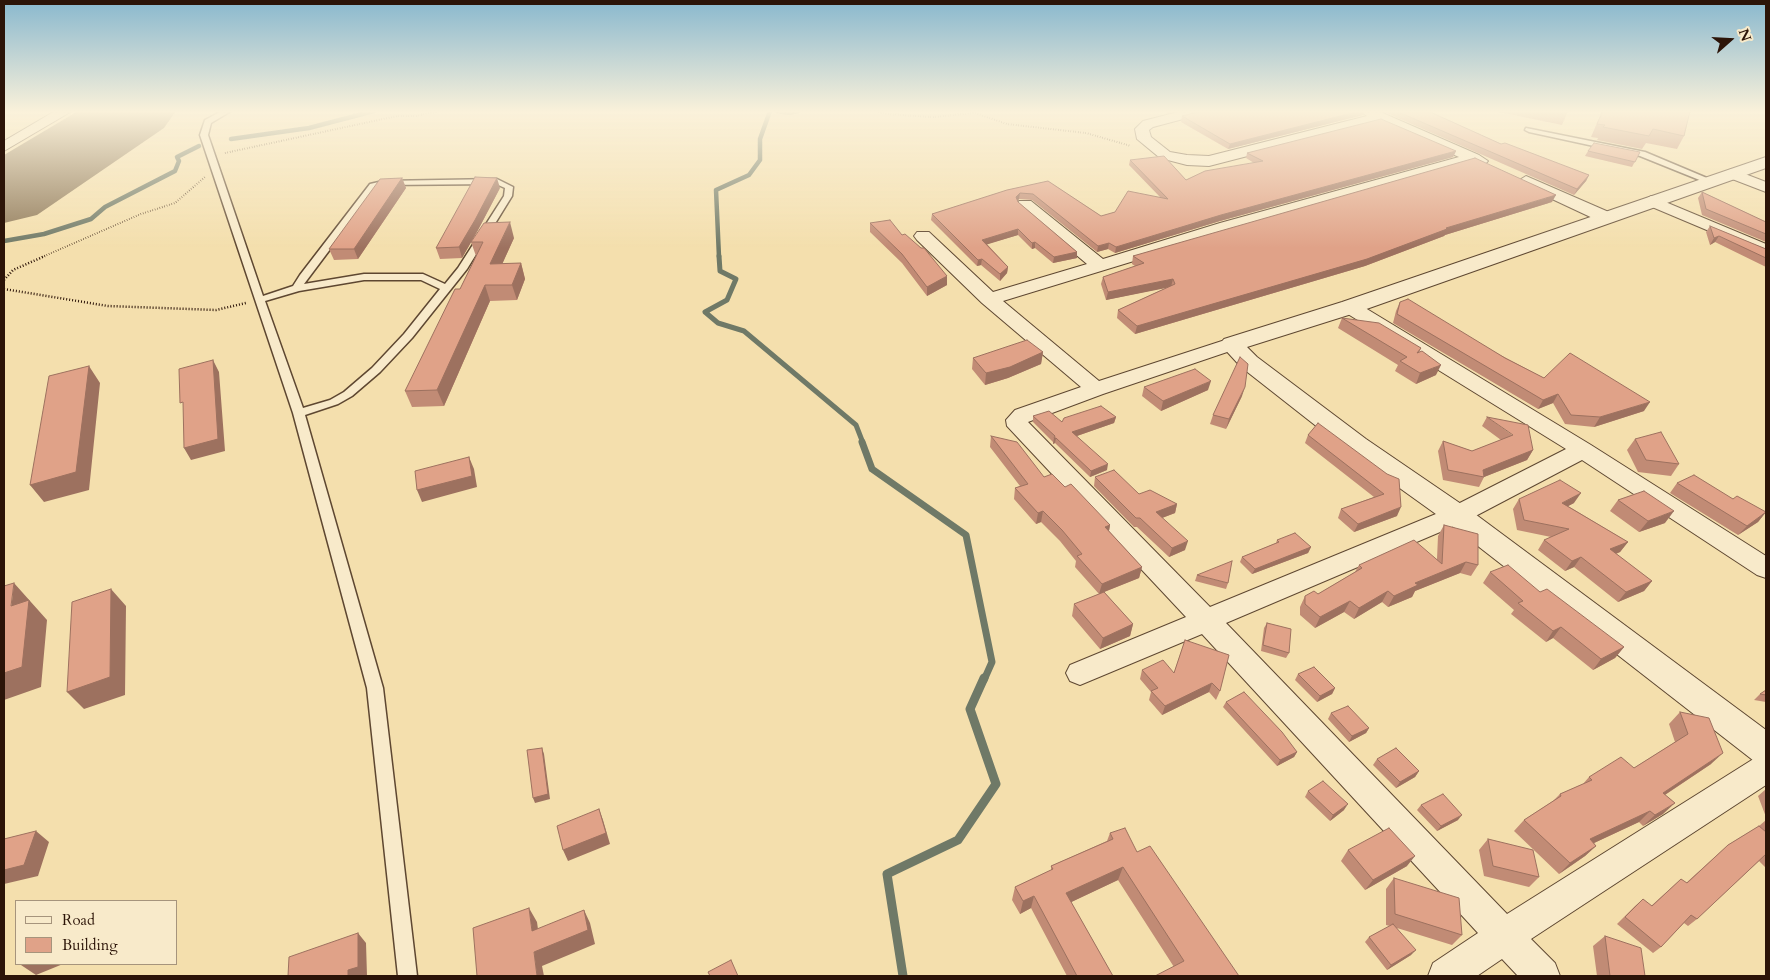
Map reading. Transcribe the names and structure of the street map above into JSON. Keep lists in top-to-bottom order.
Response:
{
  "legend": ["Road", "Building"],
  "north": "right"
}
